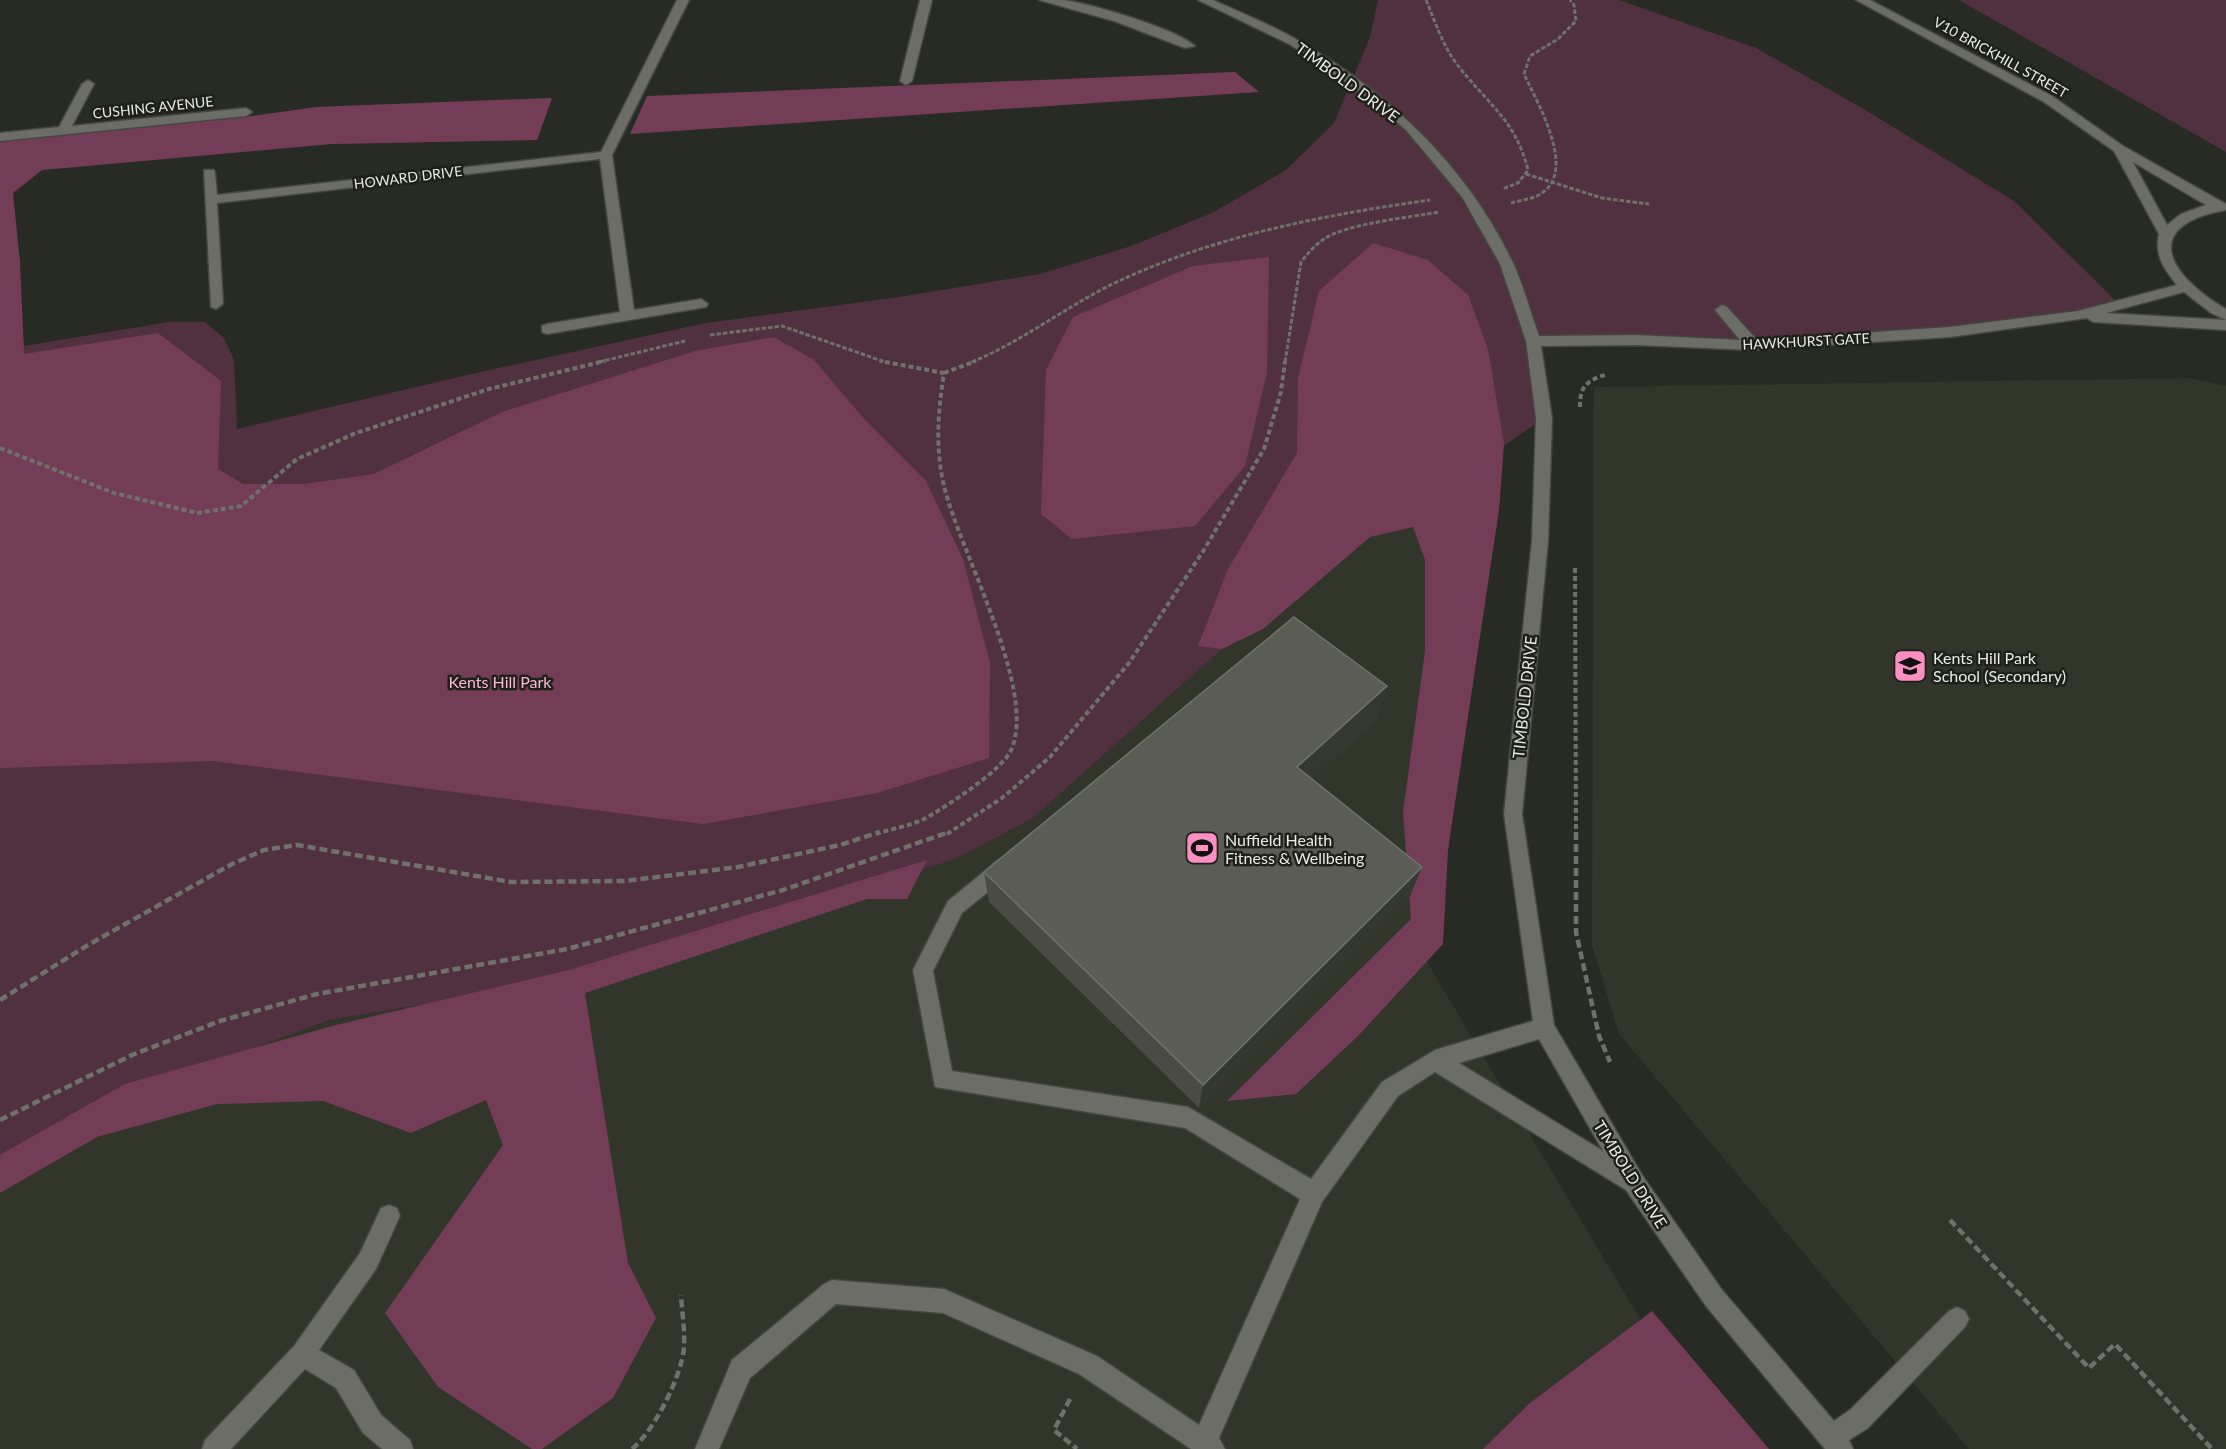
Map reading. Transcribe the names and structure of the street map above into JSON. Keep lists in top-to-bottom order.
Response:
{
  "streets": {
    "street": [
      "V10 BRICKHILL STREET",
      "TIMBOLD DRIVE",
      "CUSHING AVENUE",
      "HOWARD DRIVE",
      "HAWKHURST GATE"
    ]
  },
  "crossings": [
    ["TIMBOLD DRIVE", "HAWKHURST GATE"]
  ],
  "parks": ["Kents Hill Park"],
  "places": {
    "school or university": ["Kents Hill Park School (Secondary)"],
    "sports": ["Nuffield Health Fitness & Wellbeing"]
  }
}
